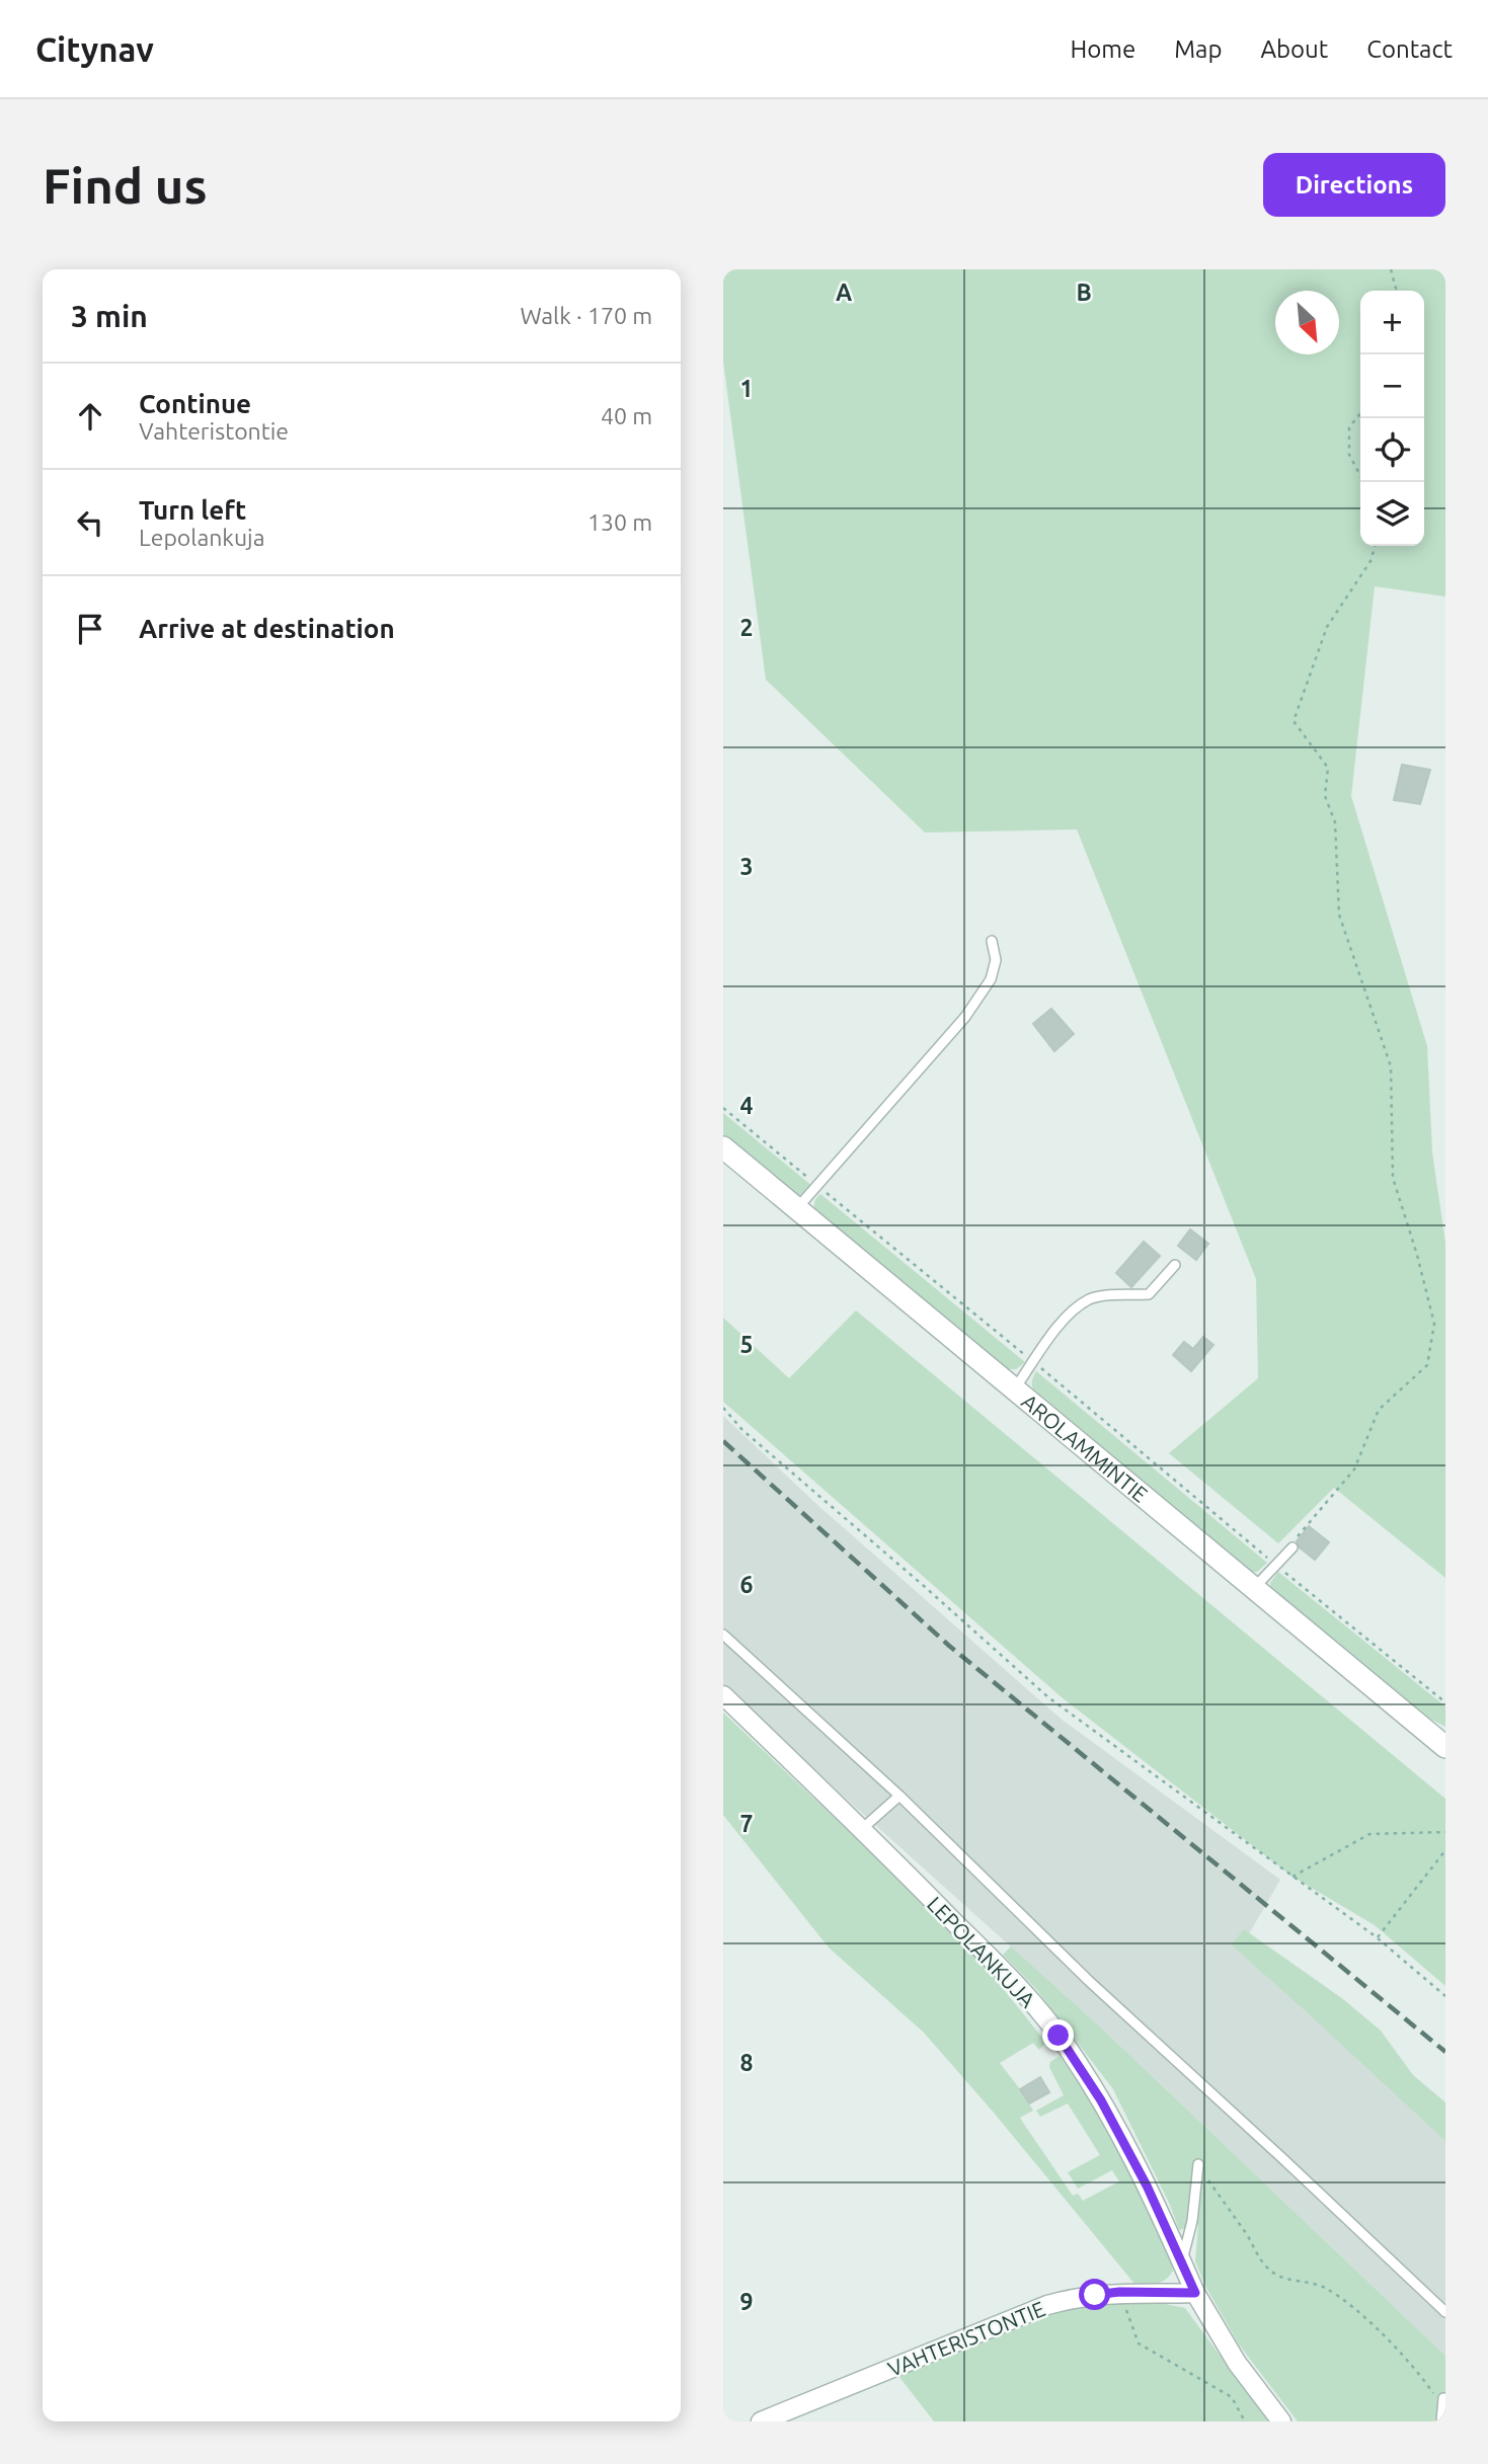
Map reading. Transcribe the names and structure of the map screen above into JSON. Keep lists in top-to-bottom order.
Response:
{
  "streets": {
    "street": ["AROLAMMINTIE", "LEPOLANKUJA", "VAHTERISTONTIE"]
  },
  "crossings": [
    ["LEPOLANKUJA", "VAHTERISTONTIE"]
  ],
  "north": "bottom right",
  "page": {
    "header": "Citynav",
    "nav": [
      "Home",
      "Map",
      "About",
      "Contact"
    ],
    "buttons": "Directions",
    "title": "Find us",
    "heading": ["3 min", "Walk · 170 m"],
    "map_buttons": ["+", "−"],
    "list": [
      ["Continue", "Vahteristontie", "40 m"],
      ["Turn left", "Lepolankuja", "130 m"],
      "Arrive at destination"
    ]
  },
  "grid": {
    "columns": ["A", "B"],
    "rows": [
      "1",
      "2",
      "3",
      "4",
      "5",
      "6",
      "7",
      "8",
      "9"
    ]
  }
}
